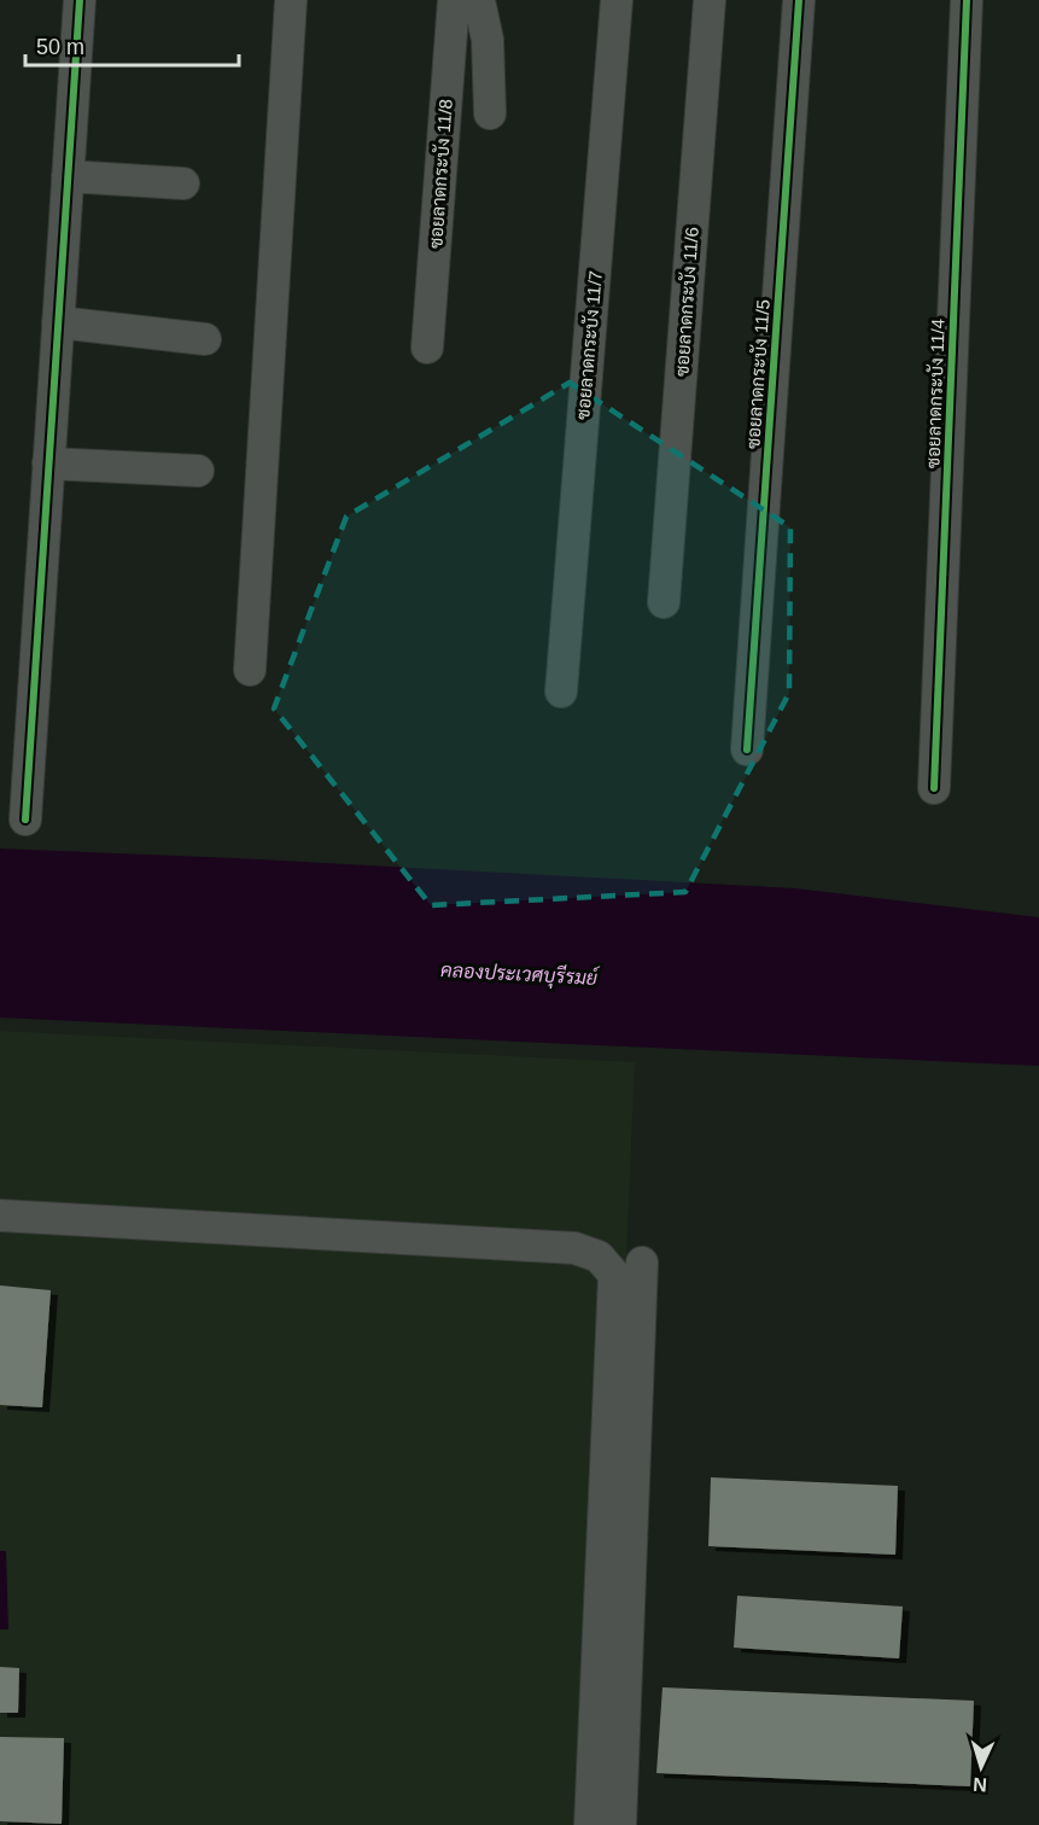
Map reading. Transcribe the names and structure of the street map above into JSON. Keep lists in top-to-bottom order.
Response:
{
  "streets": {
    "street": [
      "ซอยลาดกระบัง 11/8",
      "ซอยลาดกระบัง 11/6",
      "ซอยลาดกระบัง 11/7",
      "ซอยลาดกระบัง 11/5",
      "ซอยลาดกระบัง 11/4"
    ]
  },
  "water": ["คลองประเวศบุรีรมย์"],
  "scale_bar": "50 m",
  "north": "bottom"
}
